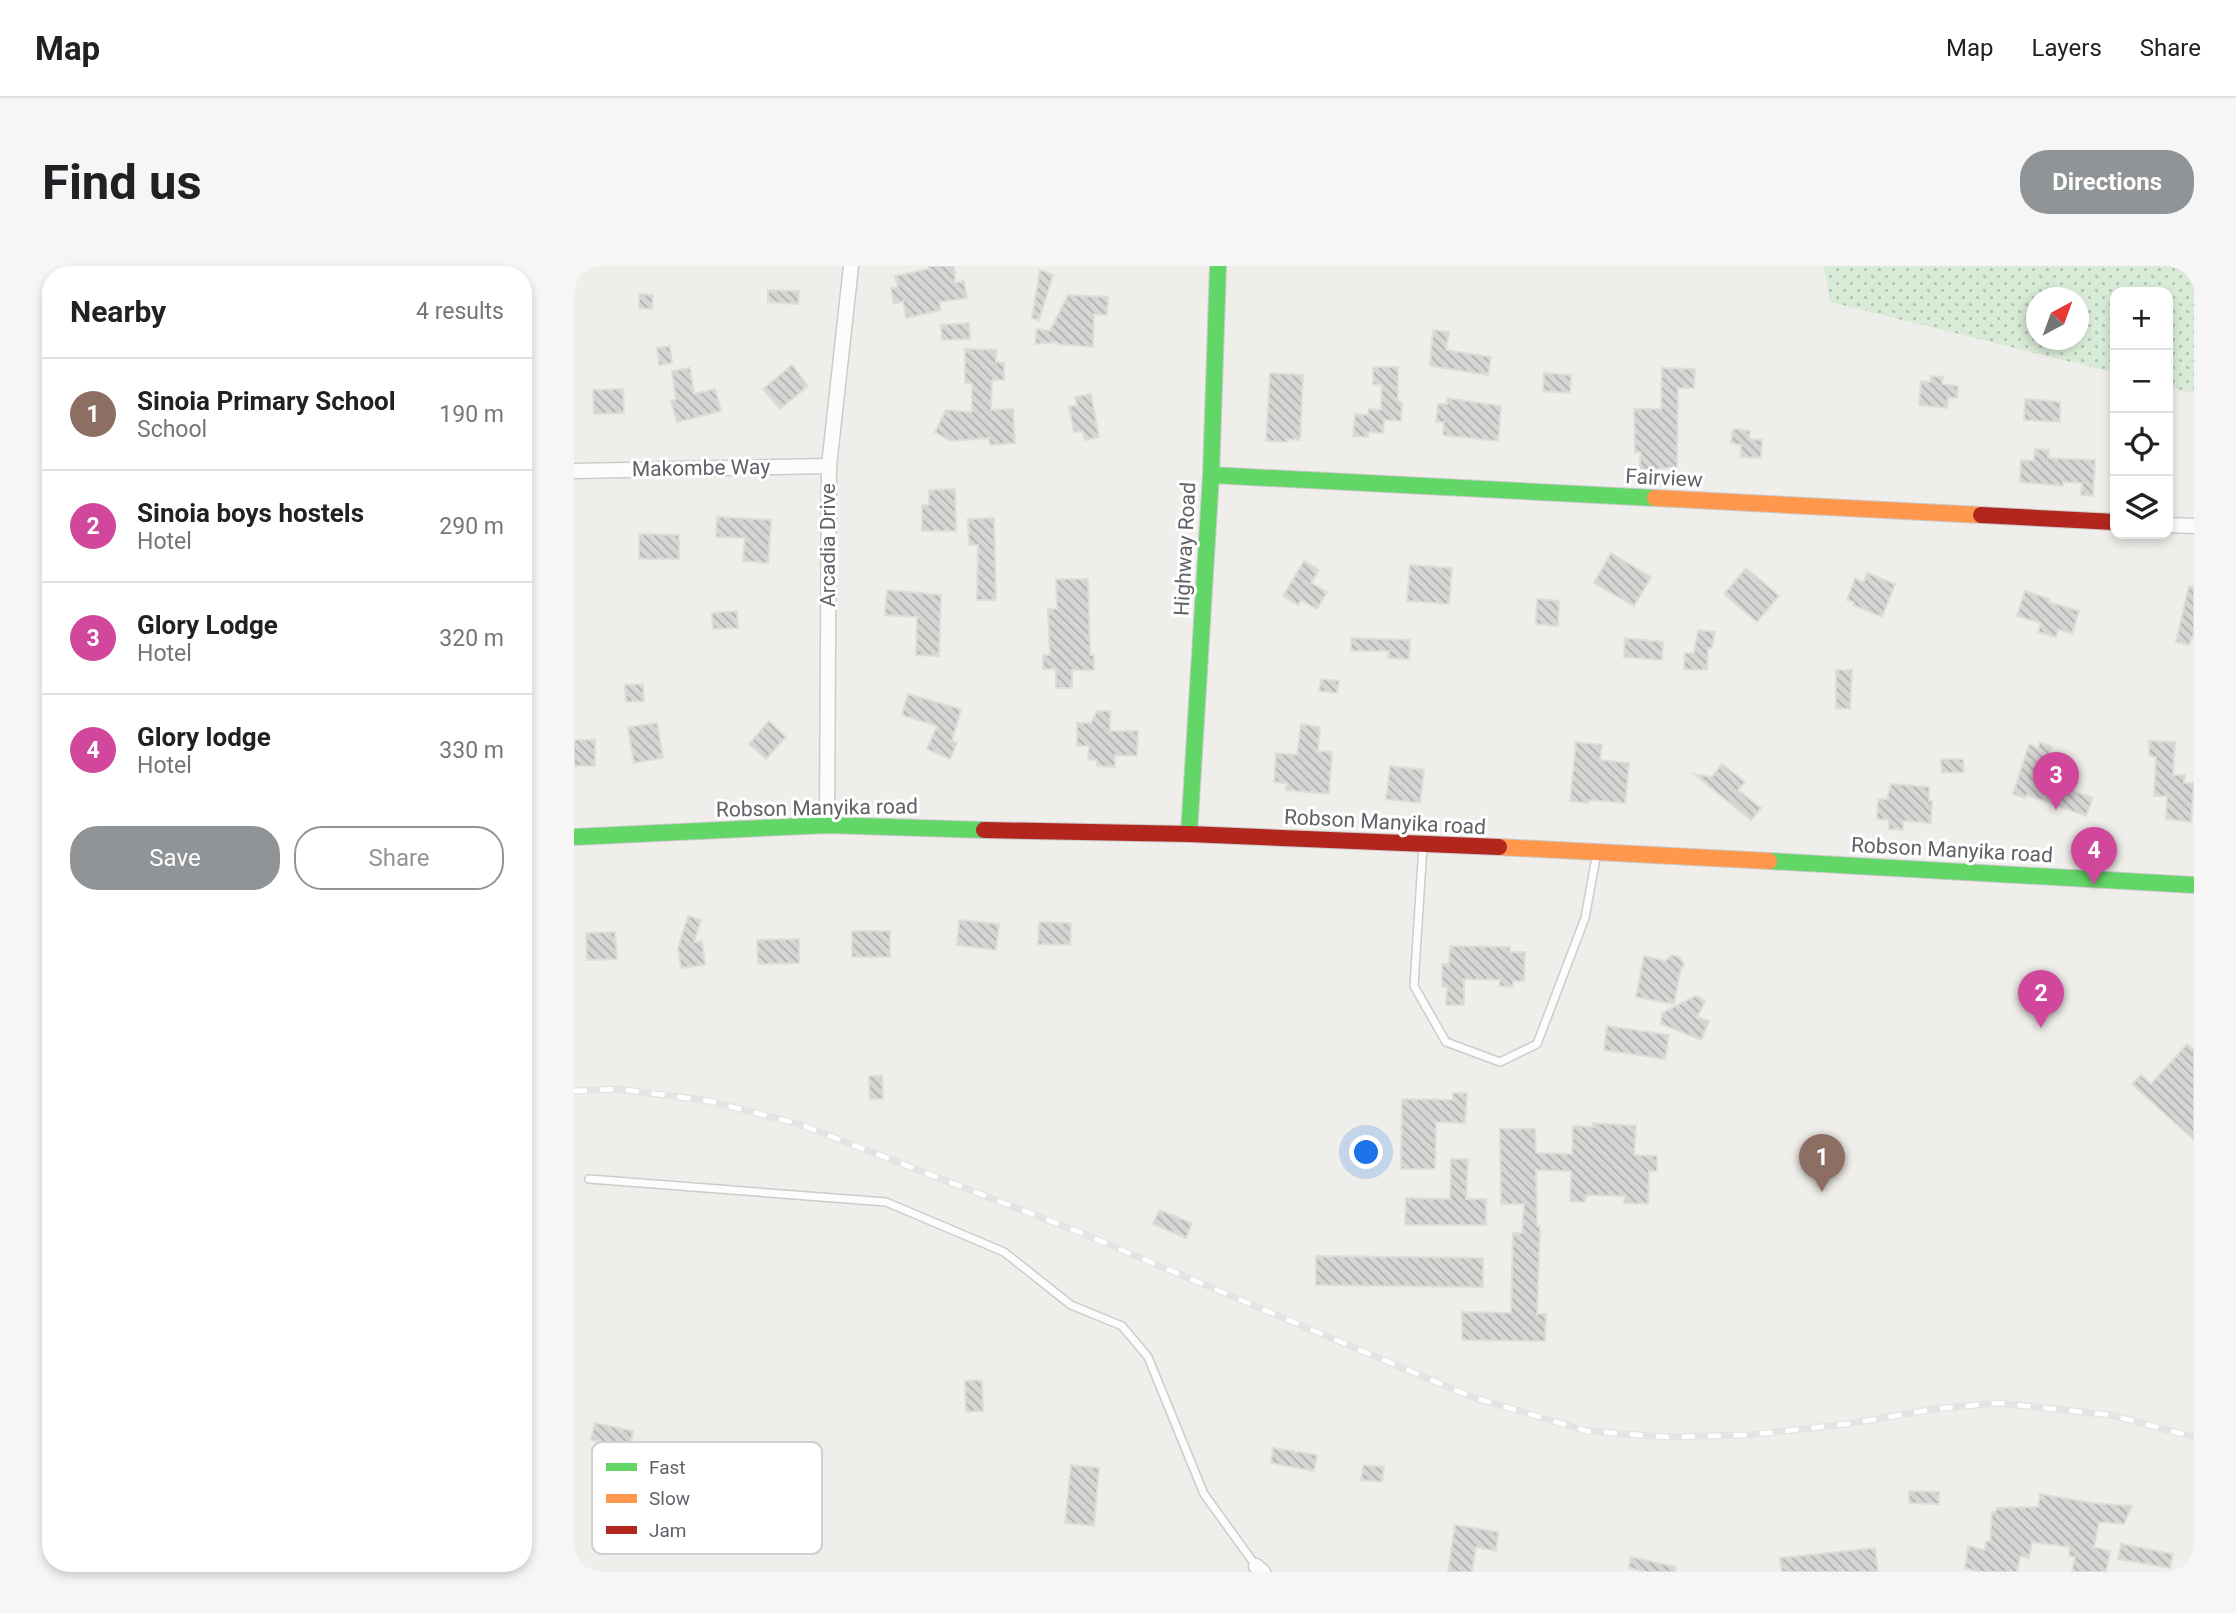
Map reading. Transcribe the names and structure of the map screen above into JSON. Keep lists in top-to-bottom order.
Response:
{
  "streets": {
    "street": [
      "Makombe Way",
      "Fairview",
      "Arcadia Drive",
      "Highway Road",
      "Robson Manyika road"
    ]
  },
  "crossings": [
    ["Makombe Way", "Arcadia Drive"],
    ["Fairview", "Highway Road"],
    ["Arcadia Drive", "Robson Manyika road"],
    ["Highway Road", "Robson Manyika road"]
  ],
  "legend": ["Fast", "Slow", "Jam"],
  "north": "top right",
  "page": {
    "header": "Map",
    "nav": ["Map", "Layers", "Share"],
    "buttons": [
      "Directions",
      ["Save", "Share"]
    ],
    "title": "Find us",
    "heading": ["Nearby", "4 results"],
    "map_buttons": ["+", "−"],
    "list": [
      {
        "mark": "1",
        "name": "Sinoia Primary School",
        "note": "School",
        "value": "190 m"
      },
      {
        "mark": "2",
        "name": "Sinoia boys hostels",
        "note": "Hotel",
        "value": "290 m"
      },
      {
        "mark": "3",
        "name": "Glory Lodge",
        "note": "Hotel",
        "value": "320 m"
      },
      {
        "mark": "4",
        "name": "Glory lodge",
        "note": "Hotel",
        "value": "330 m"
      }
    ],
    "pins": [
      "3",
      "4",
      "2",
      "1"
    ]
  }
}
